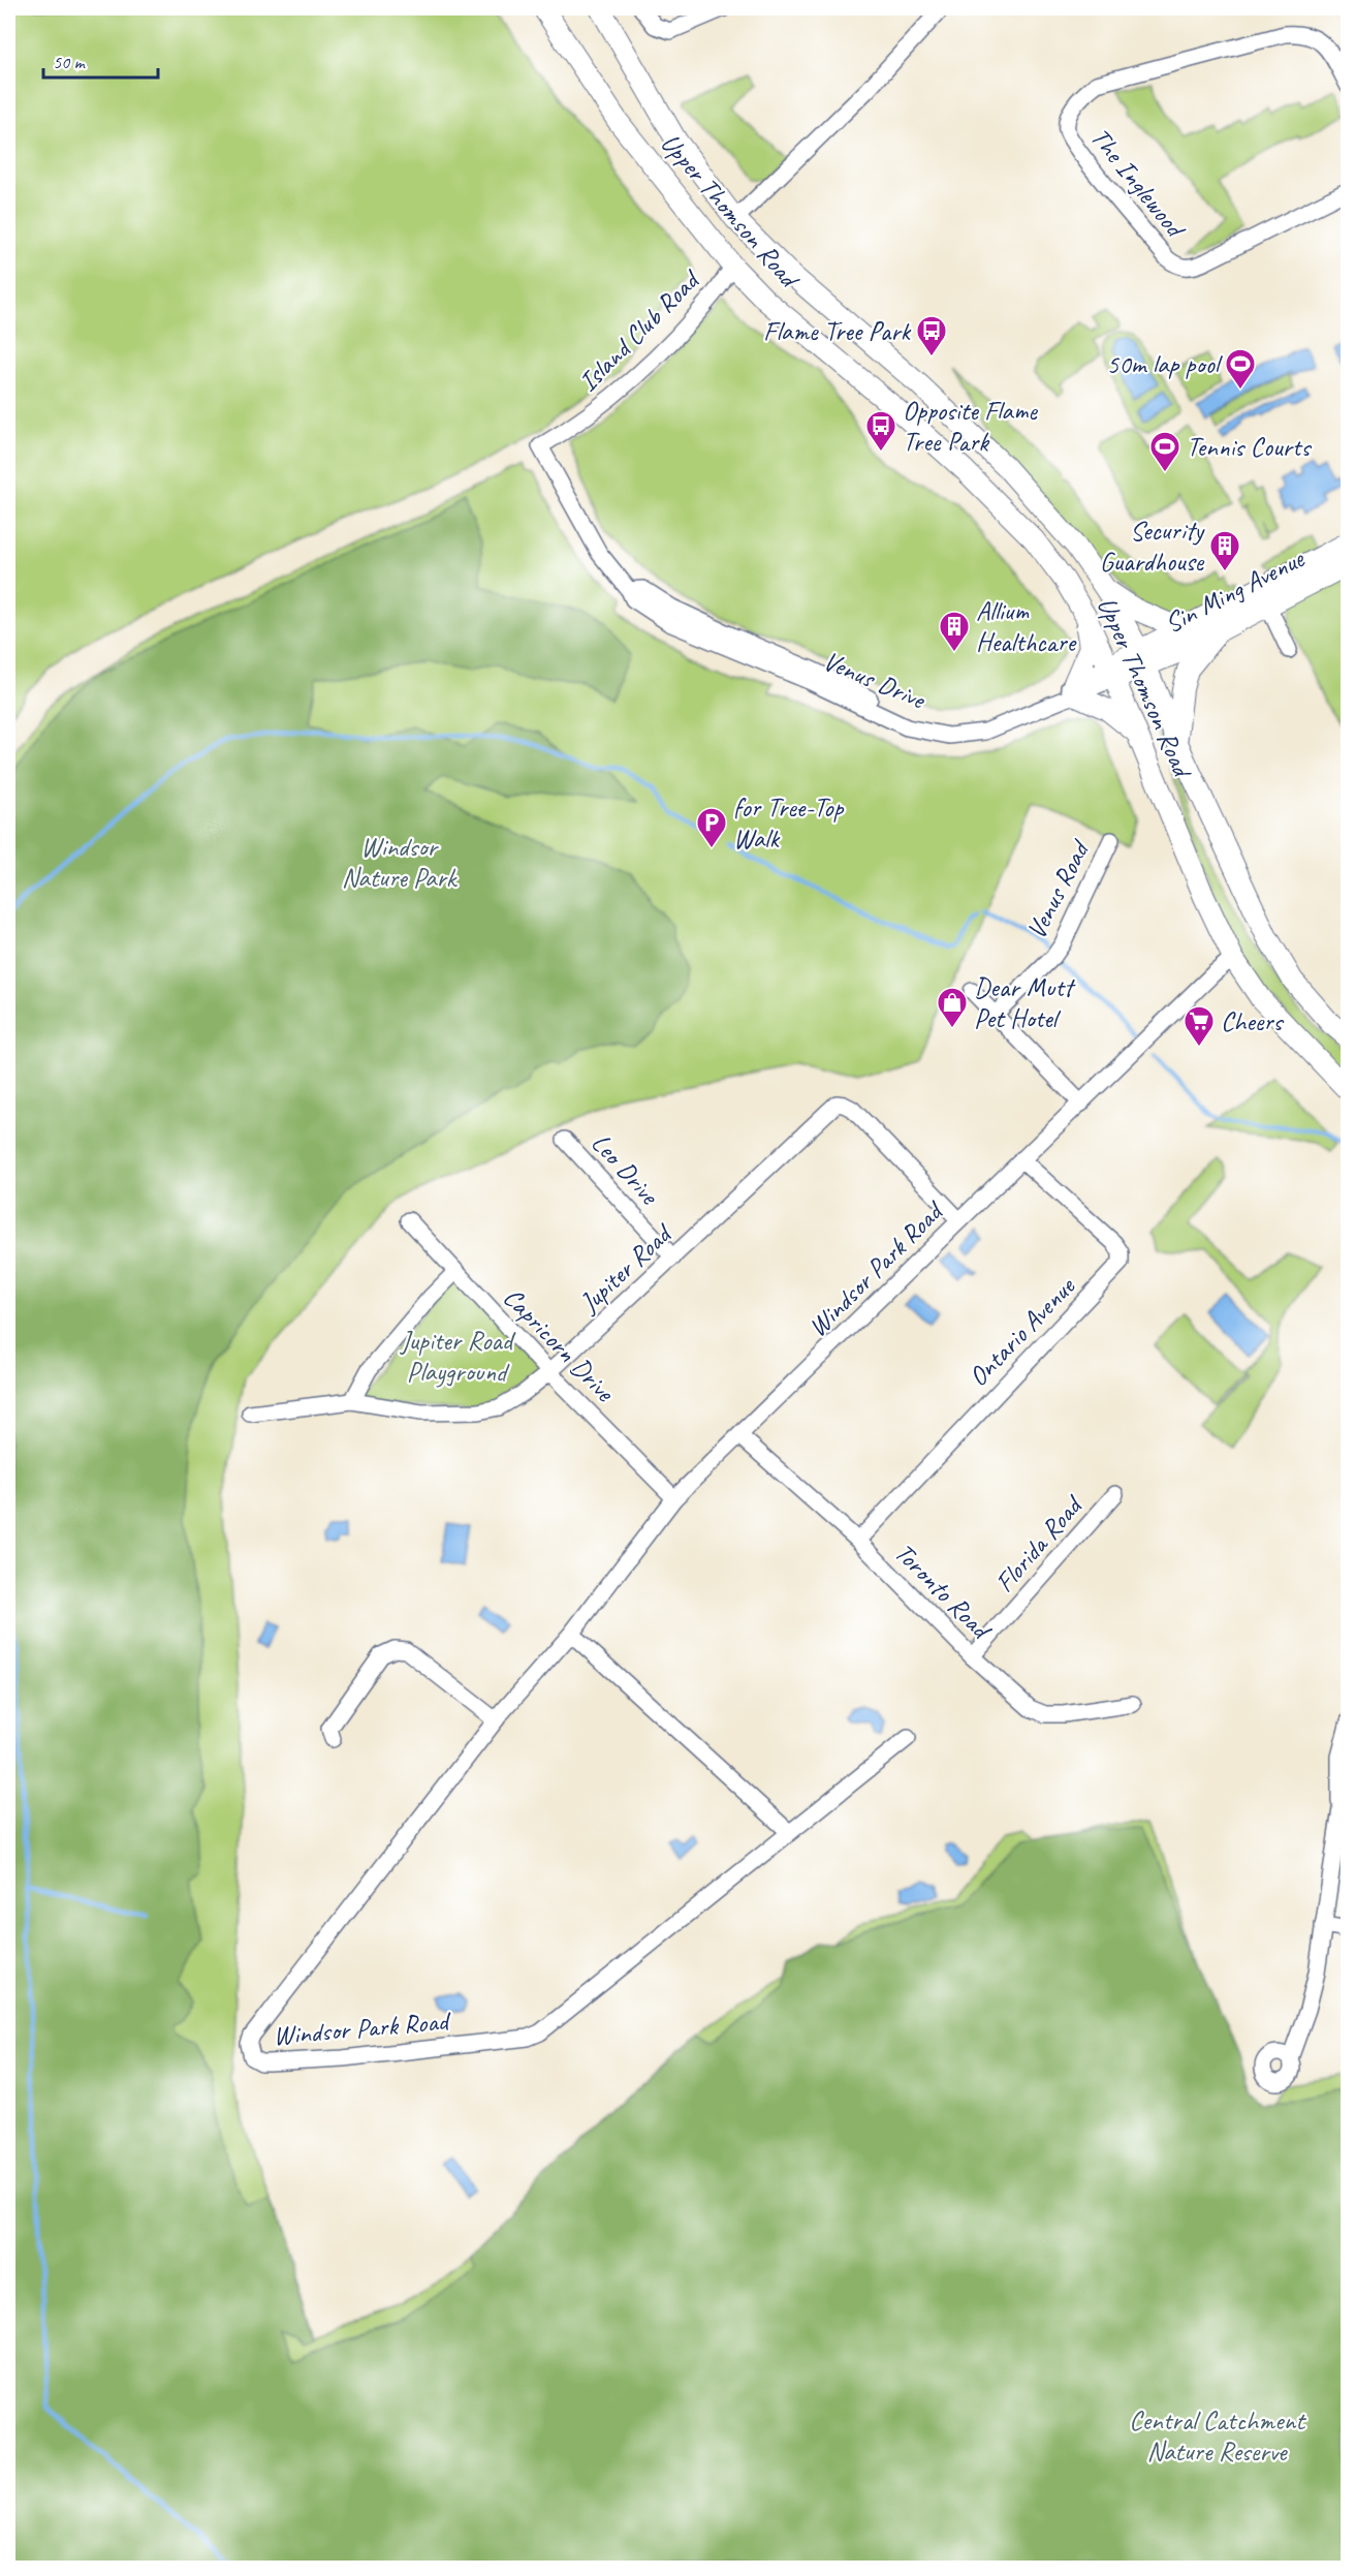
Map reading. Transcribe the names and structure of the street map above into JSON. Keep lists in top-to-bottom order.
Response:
{
  "streets": {
    "main road": ["Upper Thomson Road", "Sin Ming Avenue", "Venus Drive"],
    "street": [
      "The Inglewood",
      "Island Club Road",
      "Venus Road",
      "Leo Drive",
      "Jupiter Road",
      "Windsor Park Road",
      "Ontario Avenue",
      "Capricorn Drive",
      "Florida Road",
      "Toronto Road"
    ]
  },
  "crossings": [
    ["Upper Thomson Road", "Island Club Road"],
    ["Upper Thomson Road", "Sin Ming Avenue"],
    ["Upper Thomson Road", "Venus Drive"],
    ["Upper Thomson Road", "Windsor Park Road"],
    ["Island Club Road", "Venus Drive"],
    ["Sin Ming Avenue", "Venus Drive"],
    ["Leo Drive", "Jupiter Road"],
    ["Jupiter Road", "Windsor Park Road"],
    ["Jupiter Road", "Capricorn Drive"],
    ["Windsor Park Road", "Ontario Avenue"],
    ["Windsor Park Road", "Capricorn Drive"],
    ["Windsor Park Road", "Toronto Road"],
    ["Ontario Avenue", "Toronto Road"],
    ["Florida Road", "Toronto Road"]
  ],
  "parks": ["Windsor Nature Park", "Jupiter Road Playground", "Central Catchment Nature Reserve"],
  "places": {
    "bus stop": ["Flame Tree Park", "Opposite Flame Tree Park"],
    "sports": ["50m lap pool", "Tennis Courts"],
    "building": ["Security Guardhouse", "Allium Healthcare"],
    "parking": ["for Tree-Top Walk"],
    "shop": ["Dear Mutt Pet Hotel"],
    "supermarket": ["Cheers"]
  },
  "scale_bar": "50 m"
}
